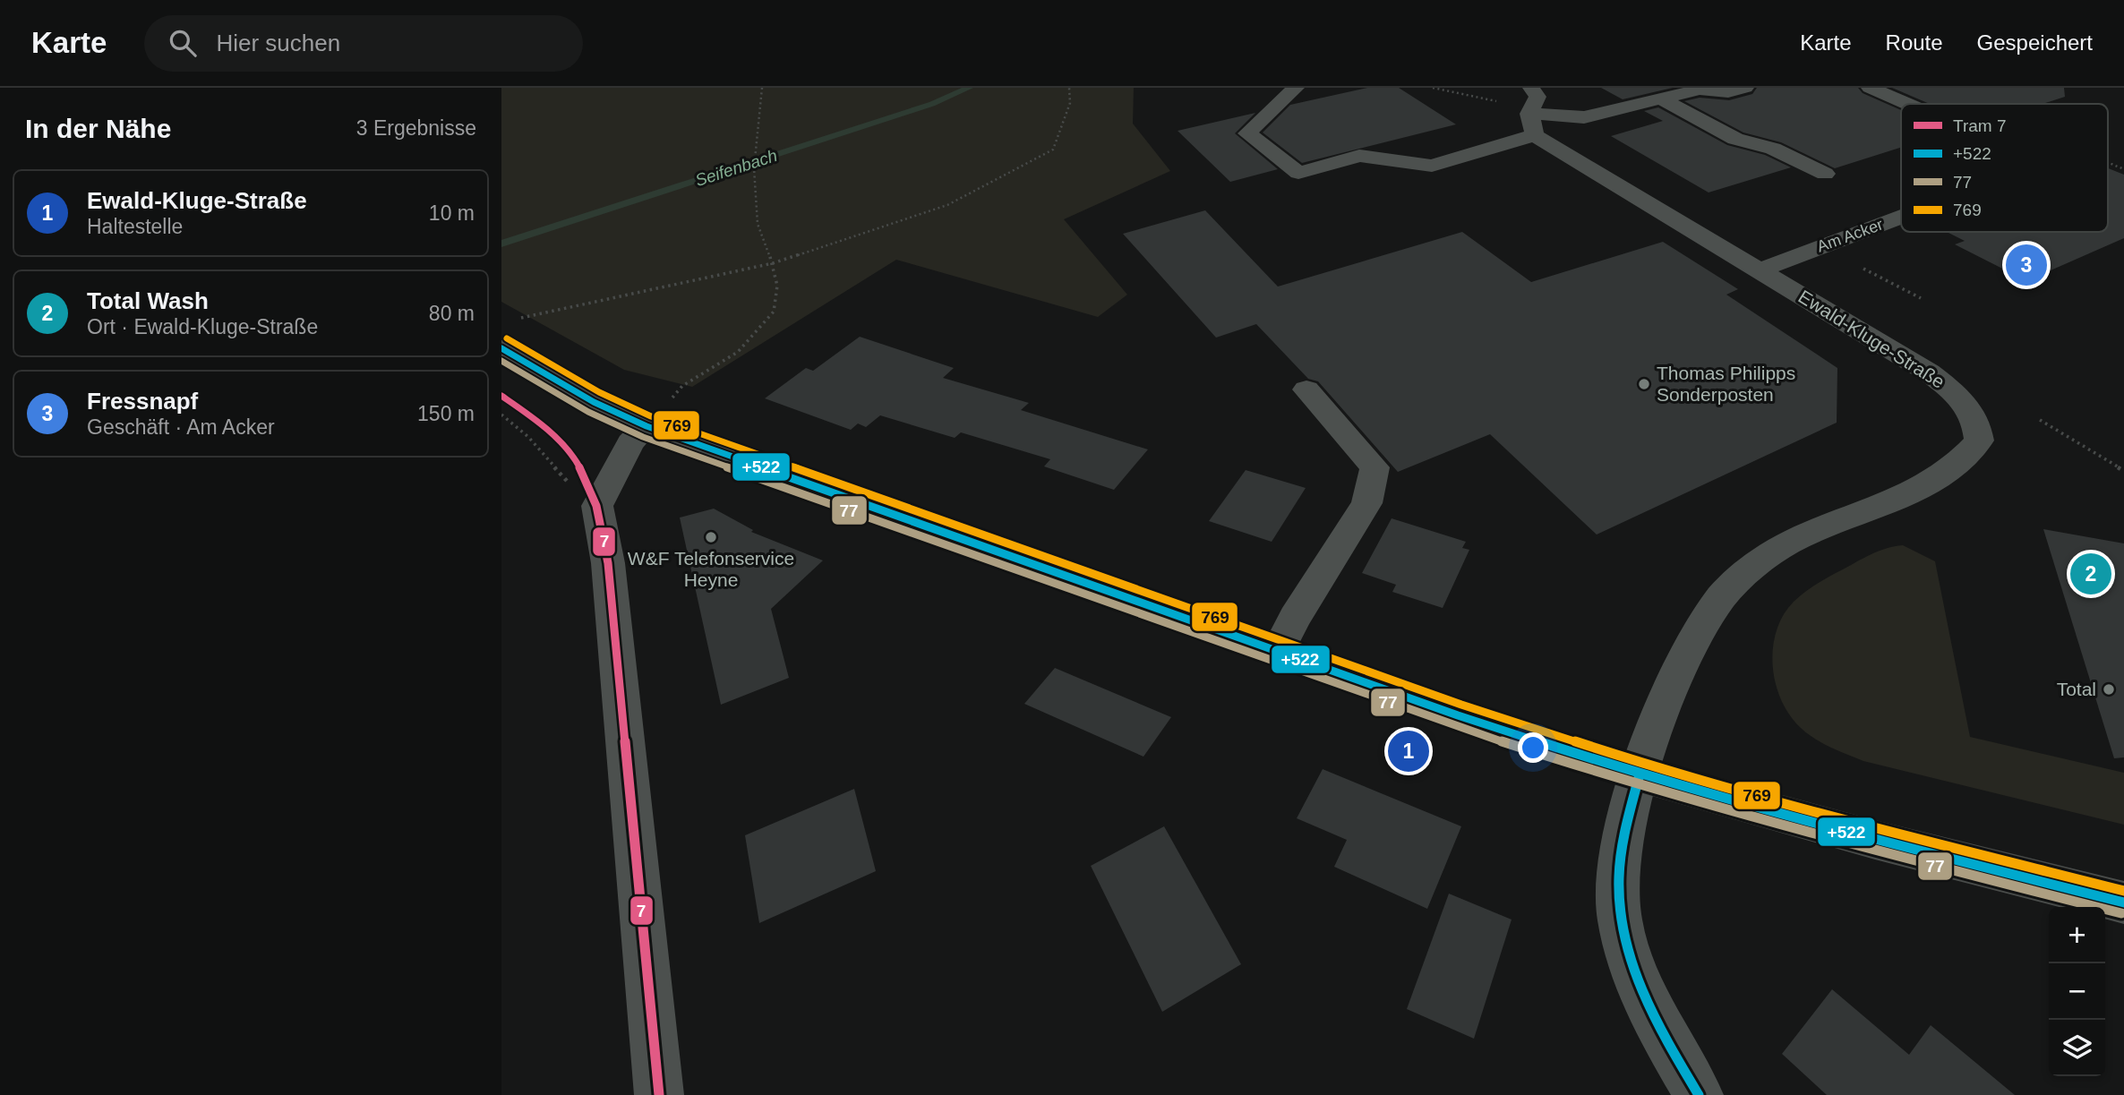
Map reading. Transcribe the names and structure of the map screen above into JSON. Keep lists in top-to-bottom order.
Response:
{
  "streets": {
    "street": ["Am Acker", "Ewald-Kluge-Straße"]
  },
  "crossings": [
    ["Am Acker", "Ewald-Kluge-Straße"]
  ],
  "water": ["Seifenbach"],
  "places": ["Thomas Philipps Sonderposten", "W&F Telefonservice Heyne", "Total"],
  "lines": [
    "transit line 769",
    "transit line +522",
    "transit line 77",
    "tram line 7"
  ],
  "legend": [
    "Tram 7",
    "+522",
    "77",
    "769"
  ],
  "page": {
    "header": "Karte",
    "search": "Hier suchen",
    "nav": ["Karte", "Route", "Gespeichert"],
    "heading": ["In der Nähe", "3 Ergebnisse"],
    "list": [
      {
        "mark": "1",
        "name": "Ewald-Kluge-Straße",
        "note": "Haltestelle",
        "value": "10 m"
      },
      {
        "mark": "2",
        "name": "Total Wash",
        "note": "Ort · Ewald-Kluge-Straße",
        "value": "80 m"
      },
      {
        "mark": "3",
        "name": "Fressnapf",
        "note": "Geschäft · Am Acker",
        "value": "150 m"
      }
    ],
    "pins": ["3", "2", "1"],
    "map_buttons": ["+", "−"]
  }
}
